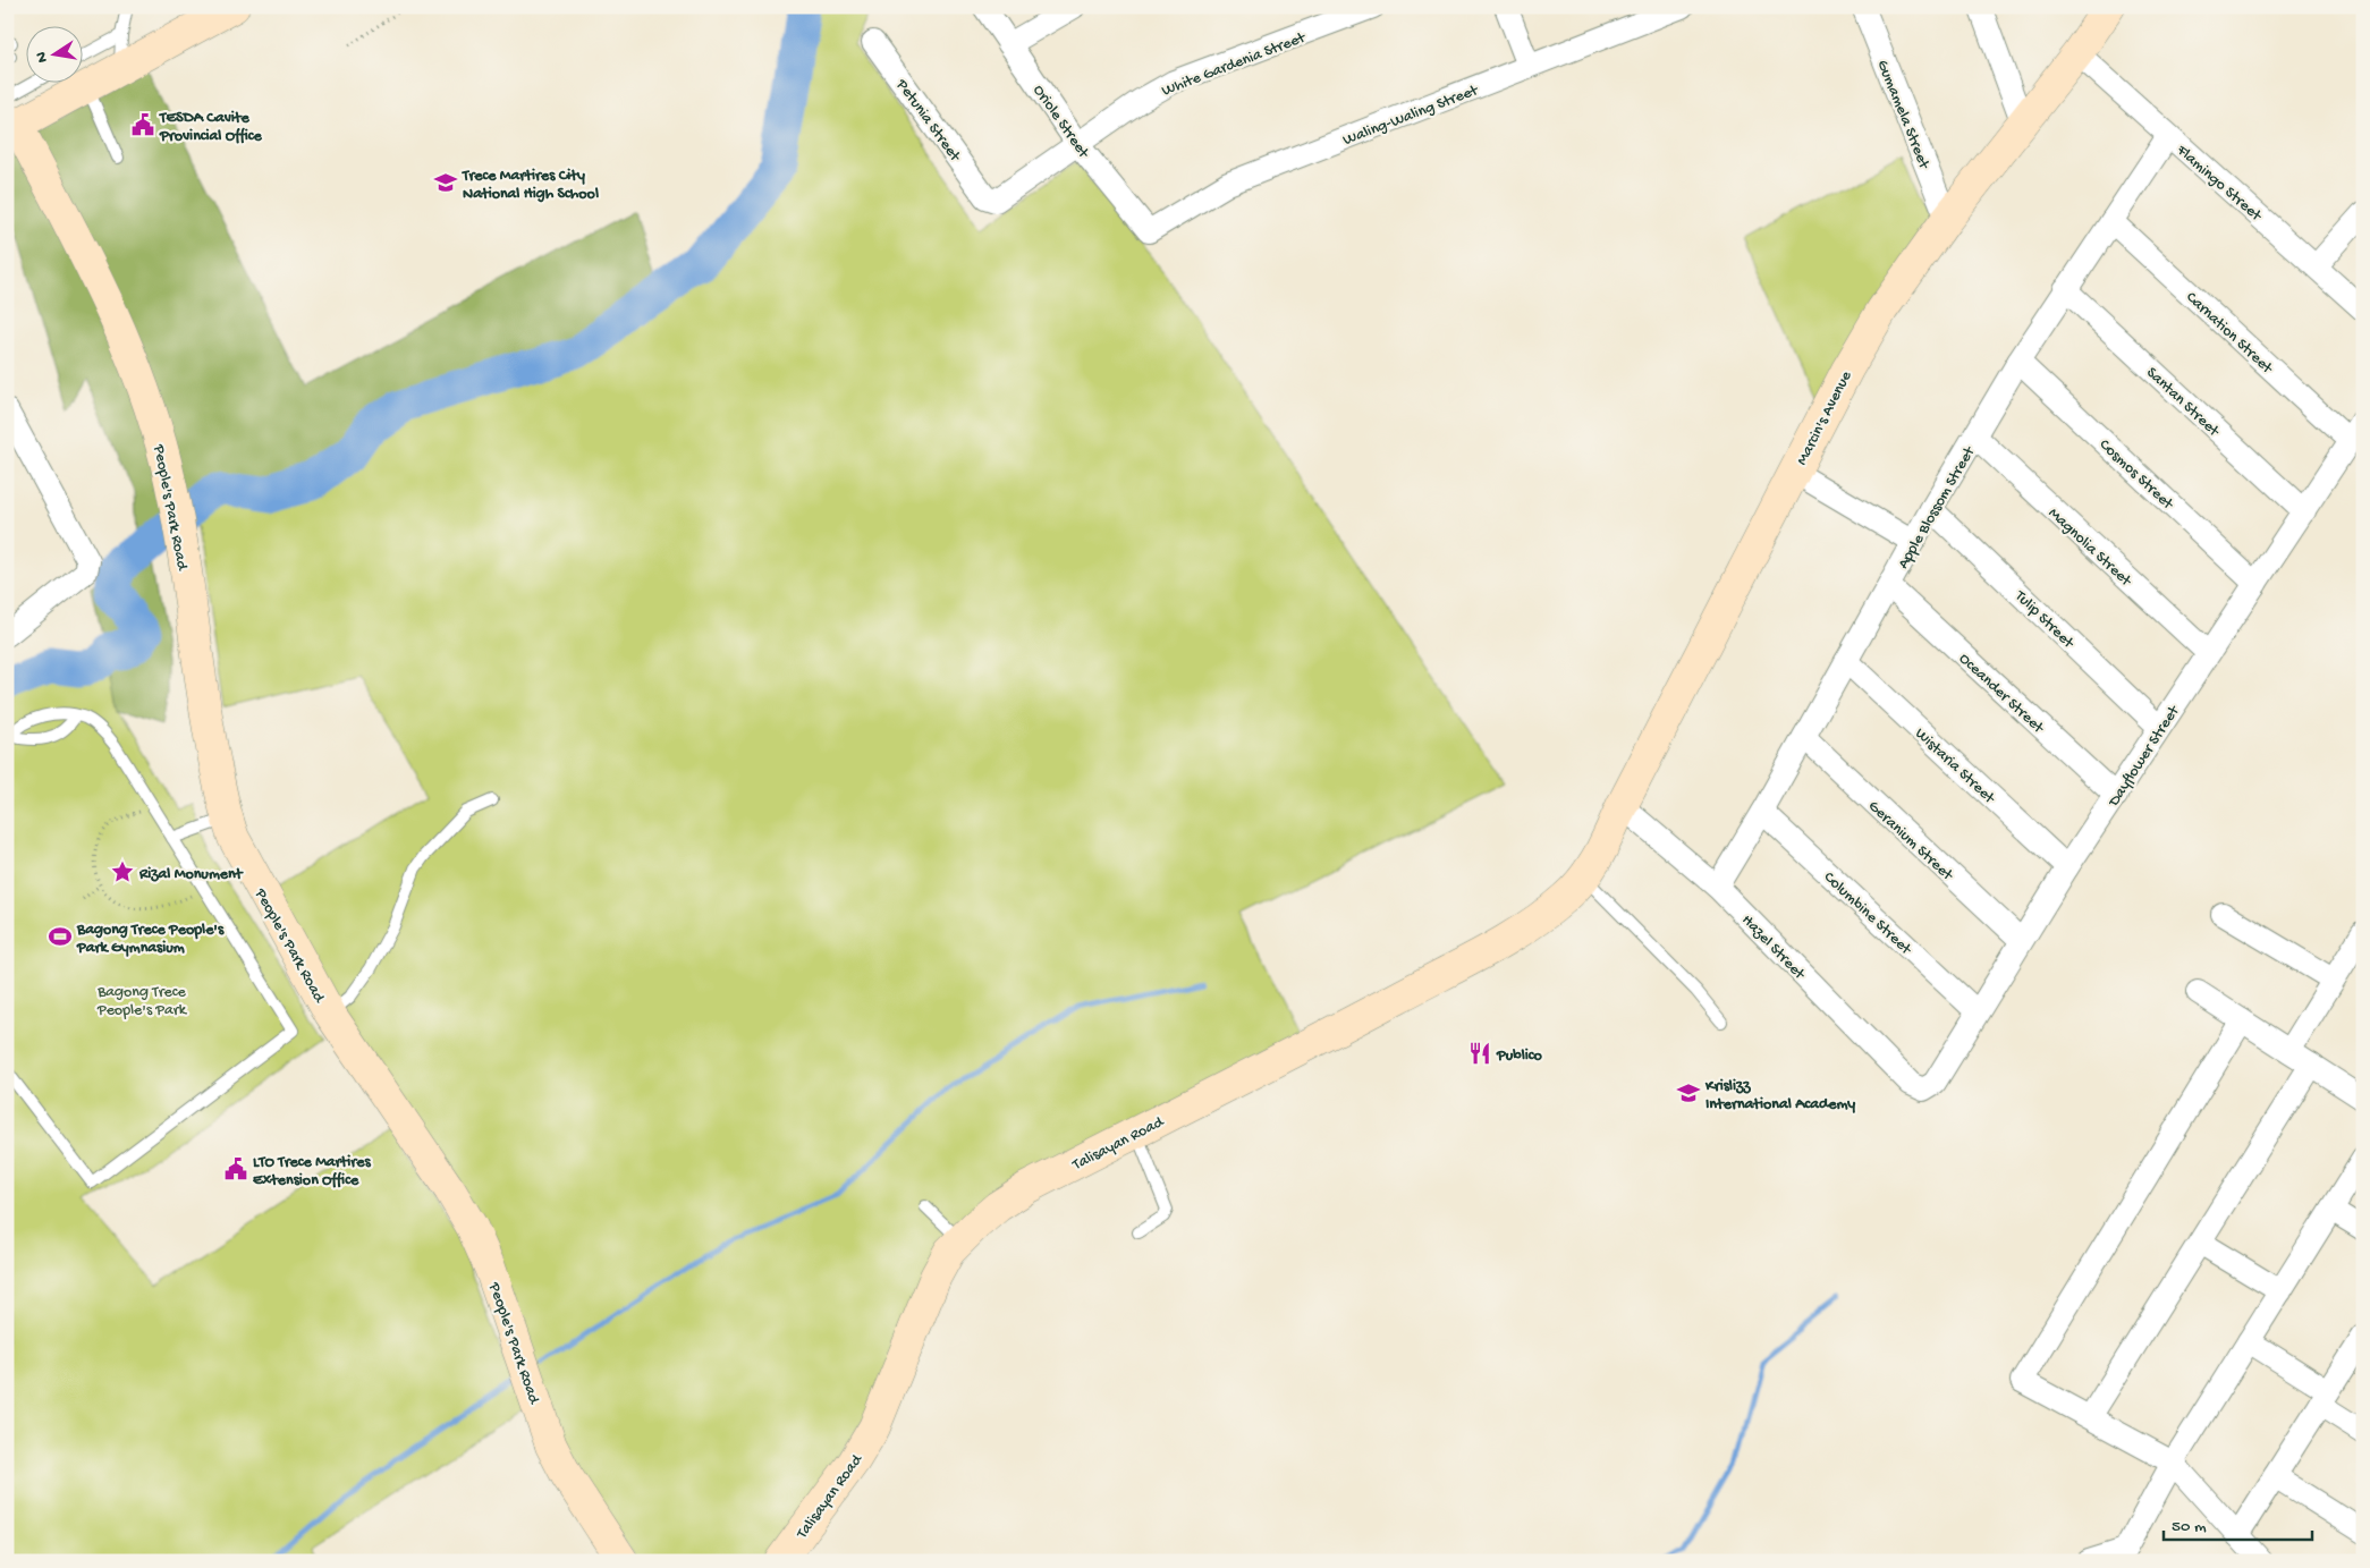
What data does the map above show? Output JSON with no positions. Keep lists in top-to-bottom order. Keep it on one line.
{"streets":{"main road":["Marcin's Avenue","People's Park Road","Talisayan Road"],"street":["White Gardenia Street","Waling-Waling Street","Gumamela Street","Petunia Street","Oriole Street","Flamingo Street","Carnation Street","Santan Street","Cosmos Street","Apple Blossom Street","Magnolia Street","Tulip Street","Oceander Street","Dayflower Street","Wistaria Street","Geranium Street","Columbine Street","Hazel Street"]},"crossings":[["White Gardenia Street","Petunia Street"],["White Gardenia Street","Oriole Street"],["Waling-Waling Street","Oriole Street"],["Gumamela Street","Marcin's Avenue"],["Flamingo Street","Marcin's Avenue"],["Flamingo Street","Apple Blossom Street"],["Carnation Street","Apple Blossom Street"],["Carnation Street","Dayflower Street"],["Santan Street","Apple Blossom Street"],["Santan Street","Dayflower Street"],["Marcin's Avenue","Hazel Street"],["Marcin's Avenue","Talisayan Road"],["Cosmos Street","Apple Blossom Street"],["Cosmos Street","Dayflower Street"],["Apple Blossom Street","Magnolia Street"],["Apple Blossom Street","Tulip Street"],["Apple Blossom Street","Oceander Street"],["Apple Blossom Street","Wistaria Street"],["Apple Blossom Street","Geranium Street"],["Apple Blossom Street","Columbine Street"],["Apple Blossom Street","Hazel Street"],["Magnolia Street","Dayflower Street"],["Tulip Street","Dayflower Street"],["Oceander Street","Dayflower Street"],["Dayflower Street","Wistaria Street"],["Dayflower Street","Geranium Street"],["Dayflower Street","Columbine Street"],["Dayflower Street","Hazel Street"]],"parks":["Bagong Trece People's Park"],"places":{"public building":["TESDA Cavite Provincial Office","LTO Trece Martires Extension Office"],"school or university":["Trece Martires City National High School","Krislizz International Academy"],"place":["Rizal Monument"],"sports":["Bagong Trece People's Park Gymnasium"],"restaurant":["Publico"]},"scale_bar":"50 m","north":"left"}
